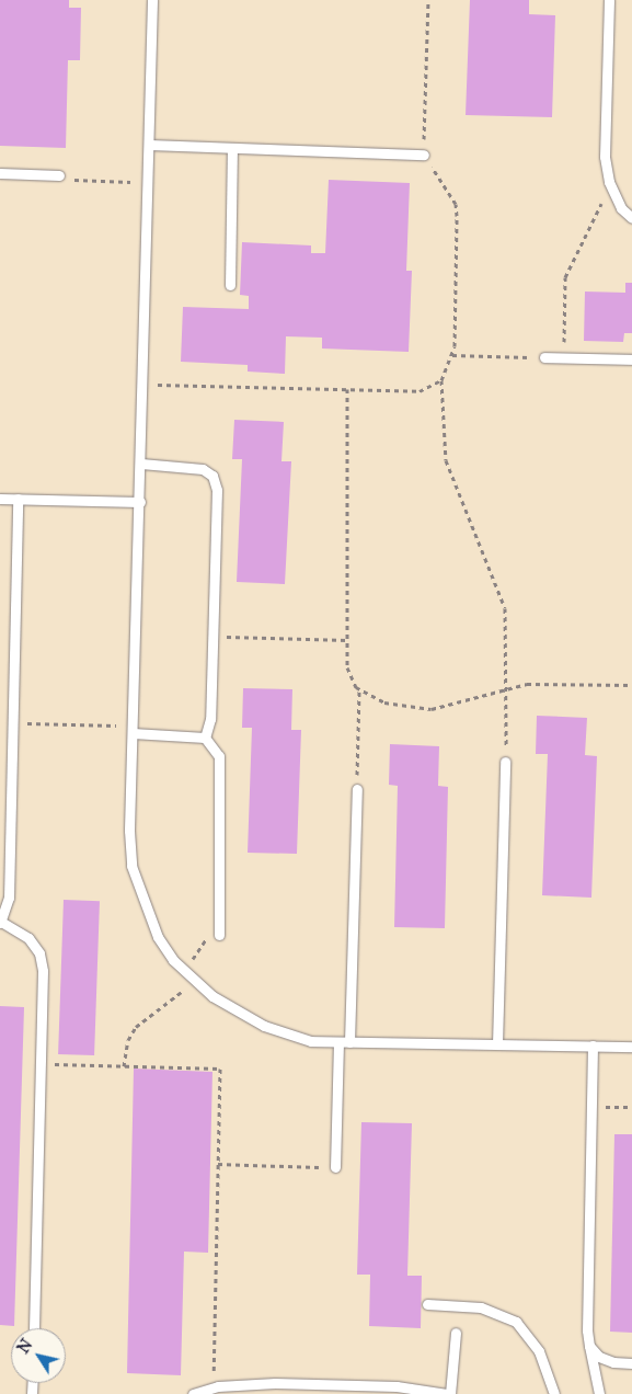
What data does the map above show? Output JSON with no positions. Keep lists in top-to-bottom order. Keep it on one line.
{"north":"top left"}
